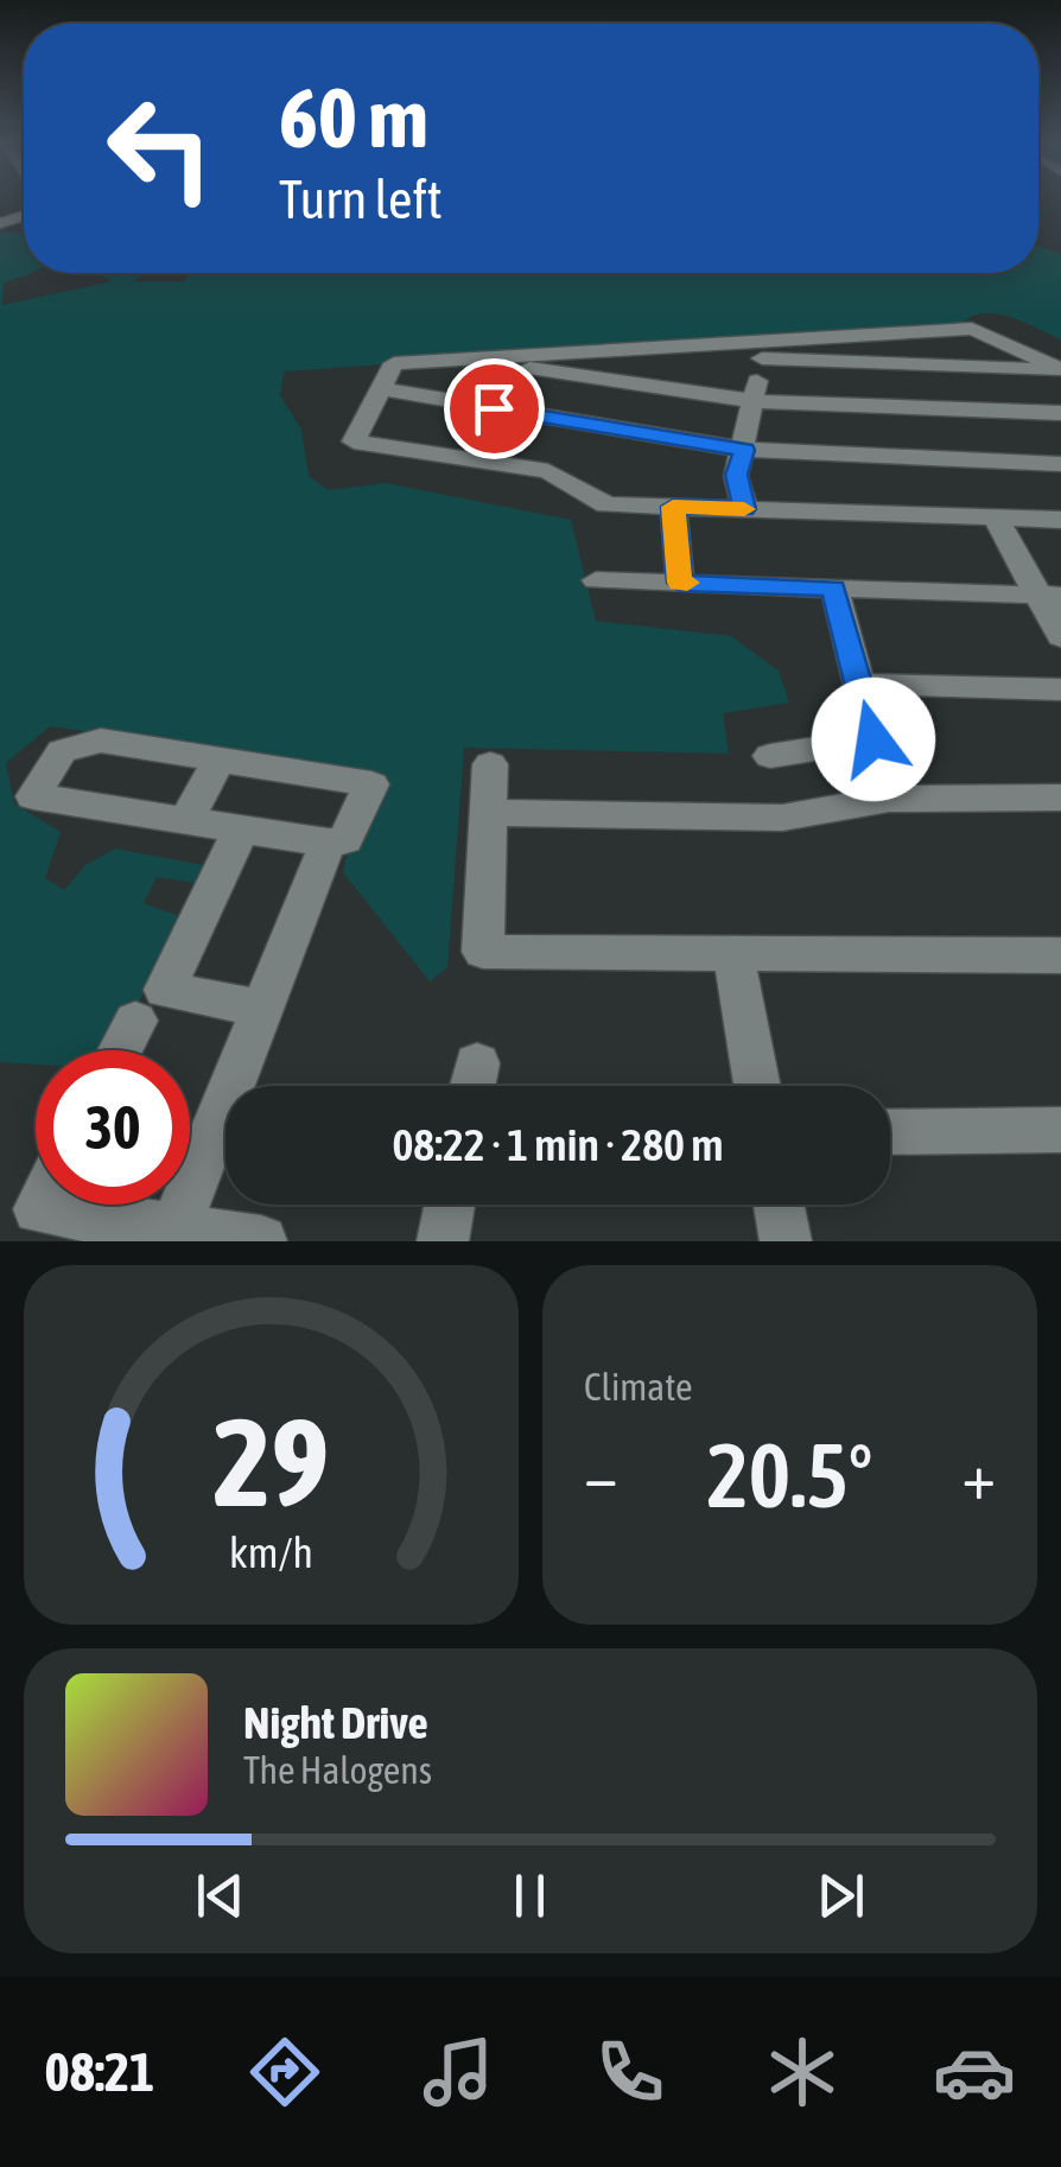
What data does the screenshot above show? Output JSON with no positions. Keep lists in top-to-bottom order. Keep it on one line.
{"page":{"turn":["60 m","Turn left"],"limit":"30","trip":"08:22 · 1 min · 280 m","tile":"Climate","heat":["−","20.5°","+"],"song":["Night Drive","The Halogens"],"tabs":"08:21","gauge":["29","km/h"]}}
